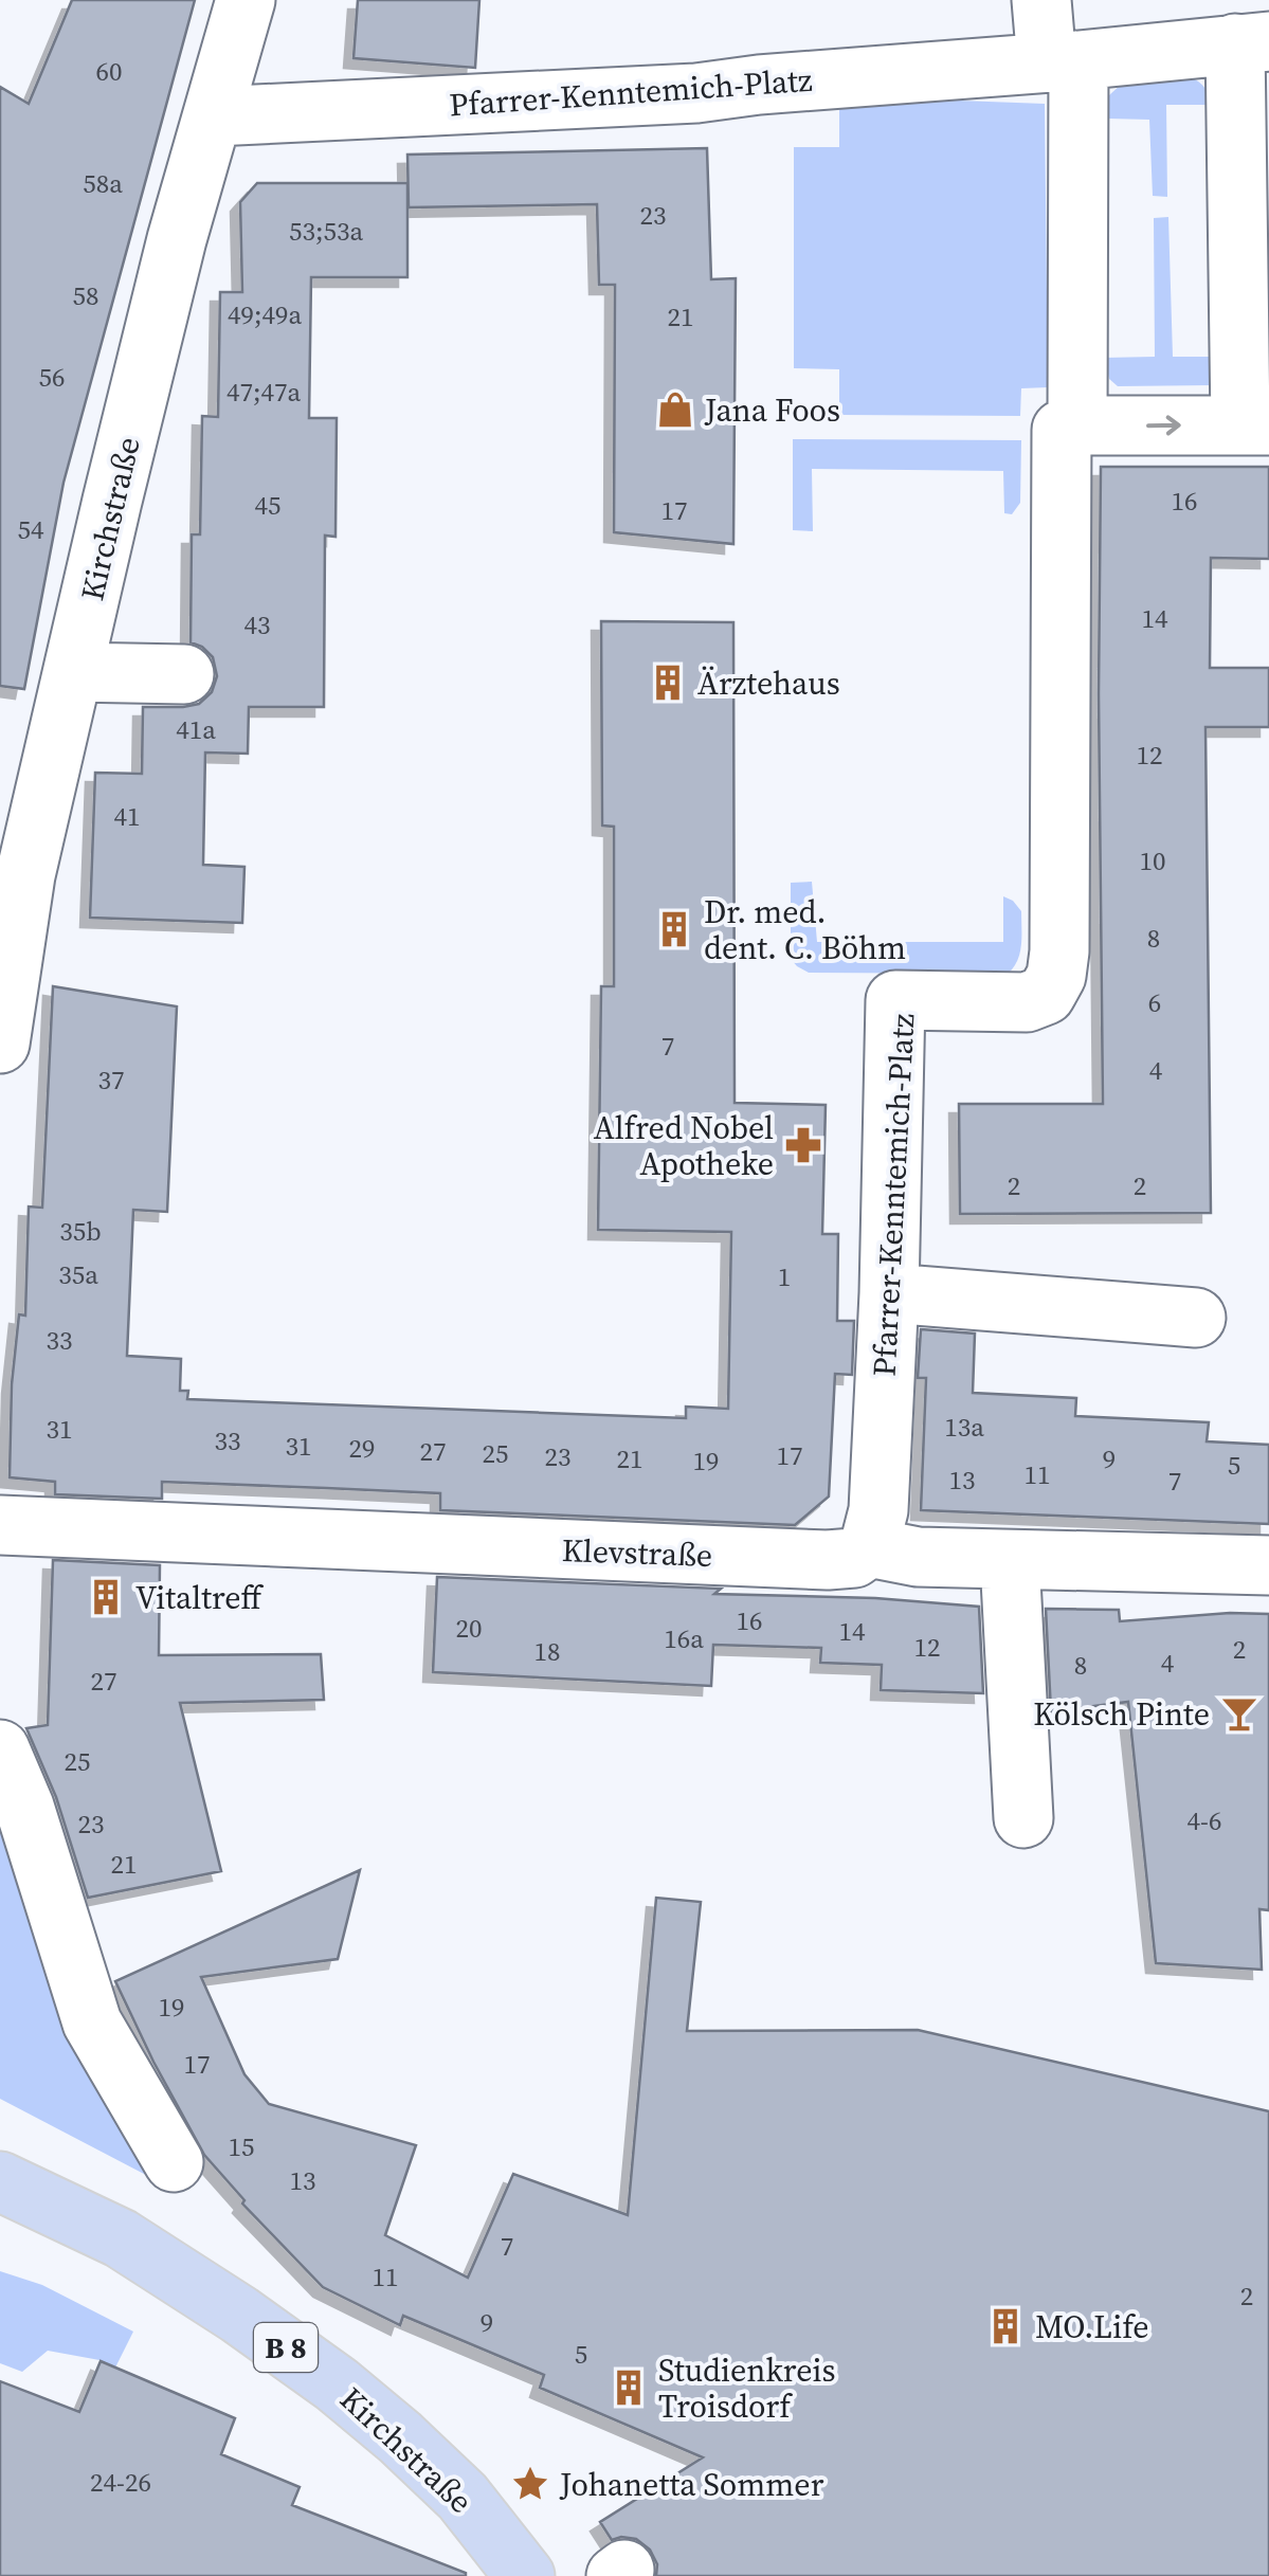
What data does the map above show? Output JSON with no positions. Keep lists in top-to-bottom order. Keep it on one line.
{"streets":{"main road":["Kirchstraße","B 8"],"street":["Pfarrer-Kenntemich-Platz","Klevstraße"]},"crossings":[["Pfarrer-Kenntemich-Platz","Kirchstraße"],["Pfarrer-Kenntemich-Platz","Klevstraße"]],"places":{"shop":["Jana Foos"],"building":["Ärztehaus","Dr. med. dent. C. Böhm","Vitaltreff","MO.Life","Studienkreis Troisdorf"],"pharmacy":["Alfred Nobel Apotheke"],"bar":["Kölsch Pinte"],"place":["Johanetta Sommer"]},"house_numbers":["60","58a","23","53;53a","58","49;49a","21","56","47;47a","16","45","17","54","14","43","41a","12","41","10","8","6","7","4","37","2","2","35b","35a","1","33","13a","31","33","31","29","27","25","17","23","21","9","19","5","11","13","7","16","20","14","16a","12","2","18","4","8","27","25","4-6","23","21","19","17","15","13","7","11","2","9","5","24-26"]}
